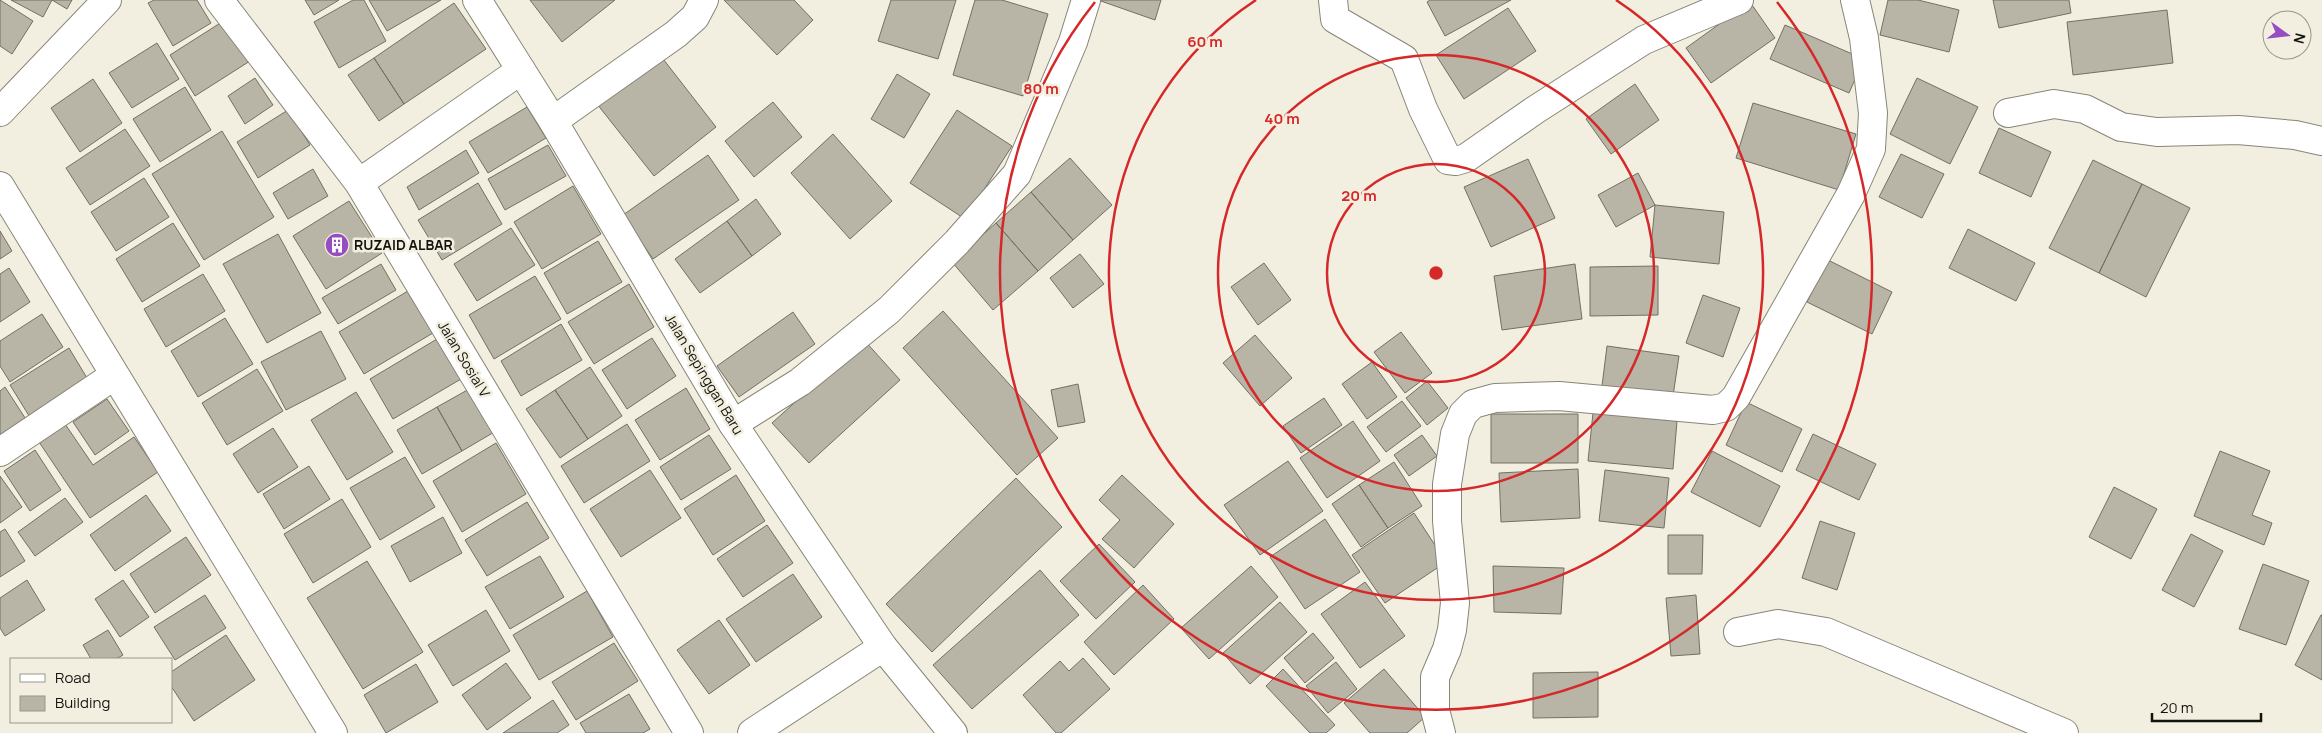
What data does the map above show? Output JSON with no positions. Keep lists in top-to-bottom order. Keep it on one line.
{"streets":{"street":["Jalan Sosial V","Jalan Sepinggan Baru"]},"places":{"building":["RUZAID ALBAR"]},"legend":["Road","Building"],"scale_bar":"20 m","north":"right","rings":["60 m","80 m","40 m","20 m"]}
